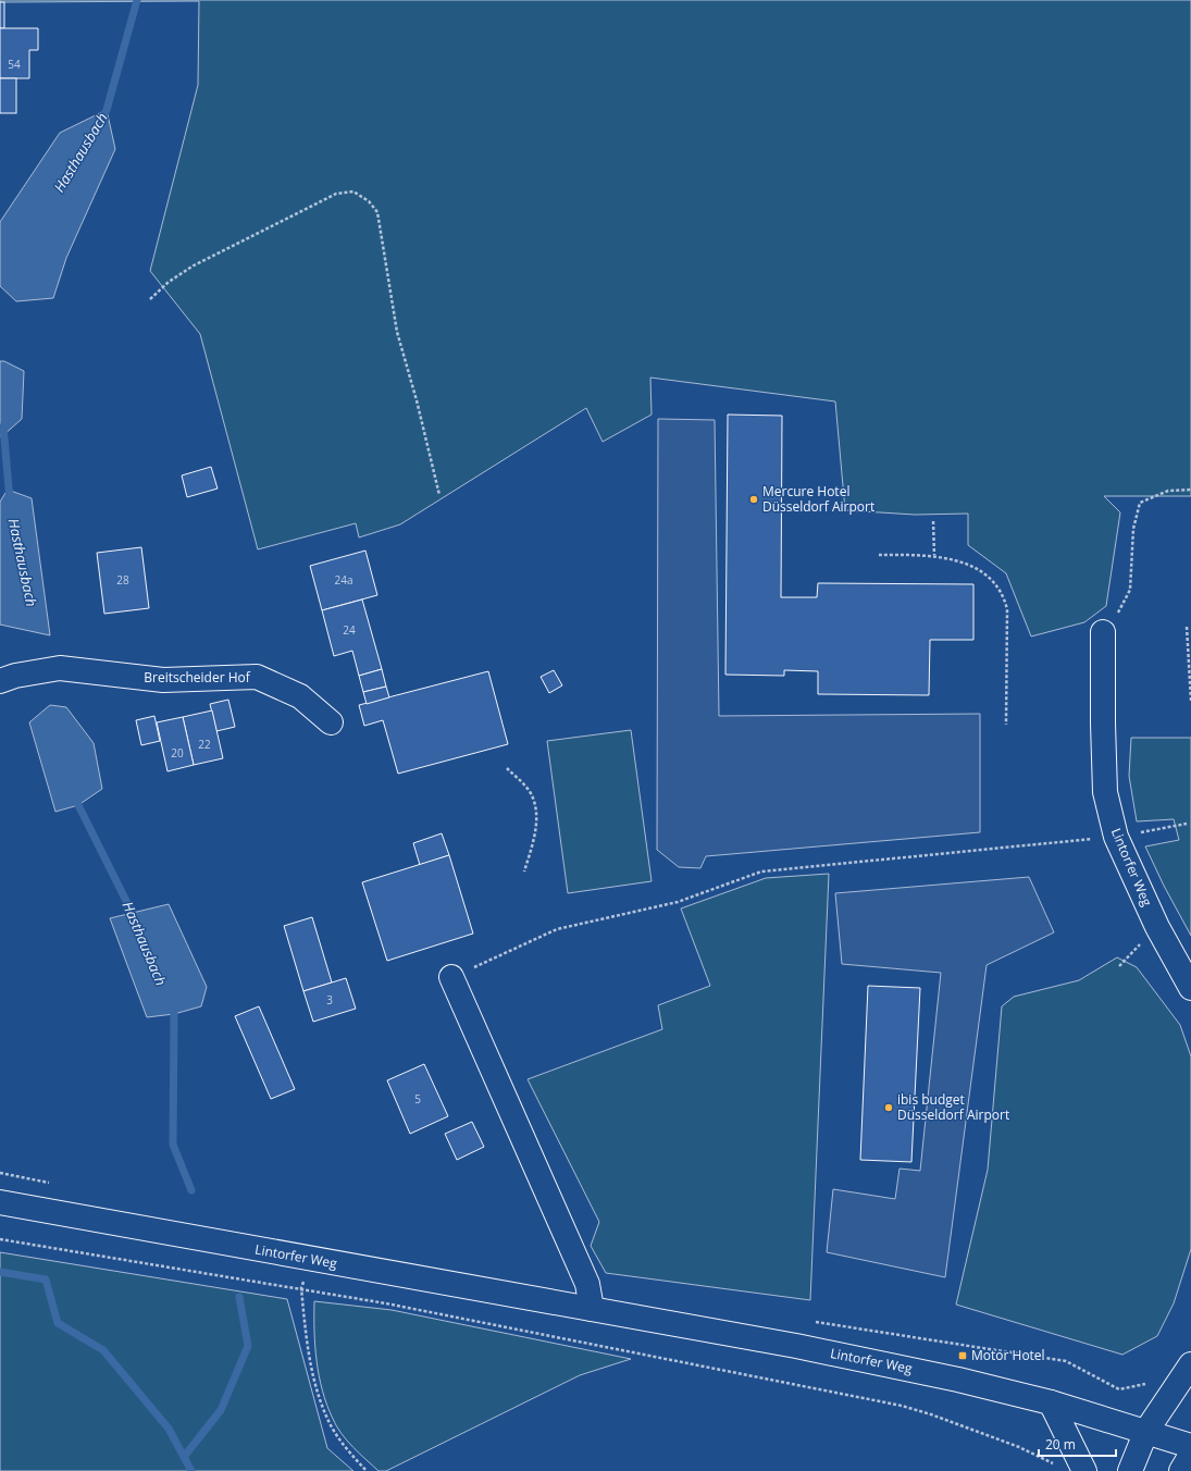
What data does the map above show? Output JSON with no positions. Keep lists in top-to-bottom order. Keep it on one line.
{"streets":{"main road":["Breitscheider Hof","Lintorfer Weg"]},"water":["Hasthausbach"],"places":{"other":["Mercure Hotel Düsseldorf Airport","ibis budget Düsseldorf Airport"],"transit":["Motor Hotel"]},"house_numbers":["54","28","24a","24","22","20","3","5"],"scale_bar":"20 m"}
